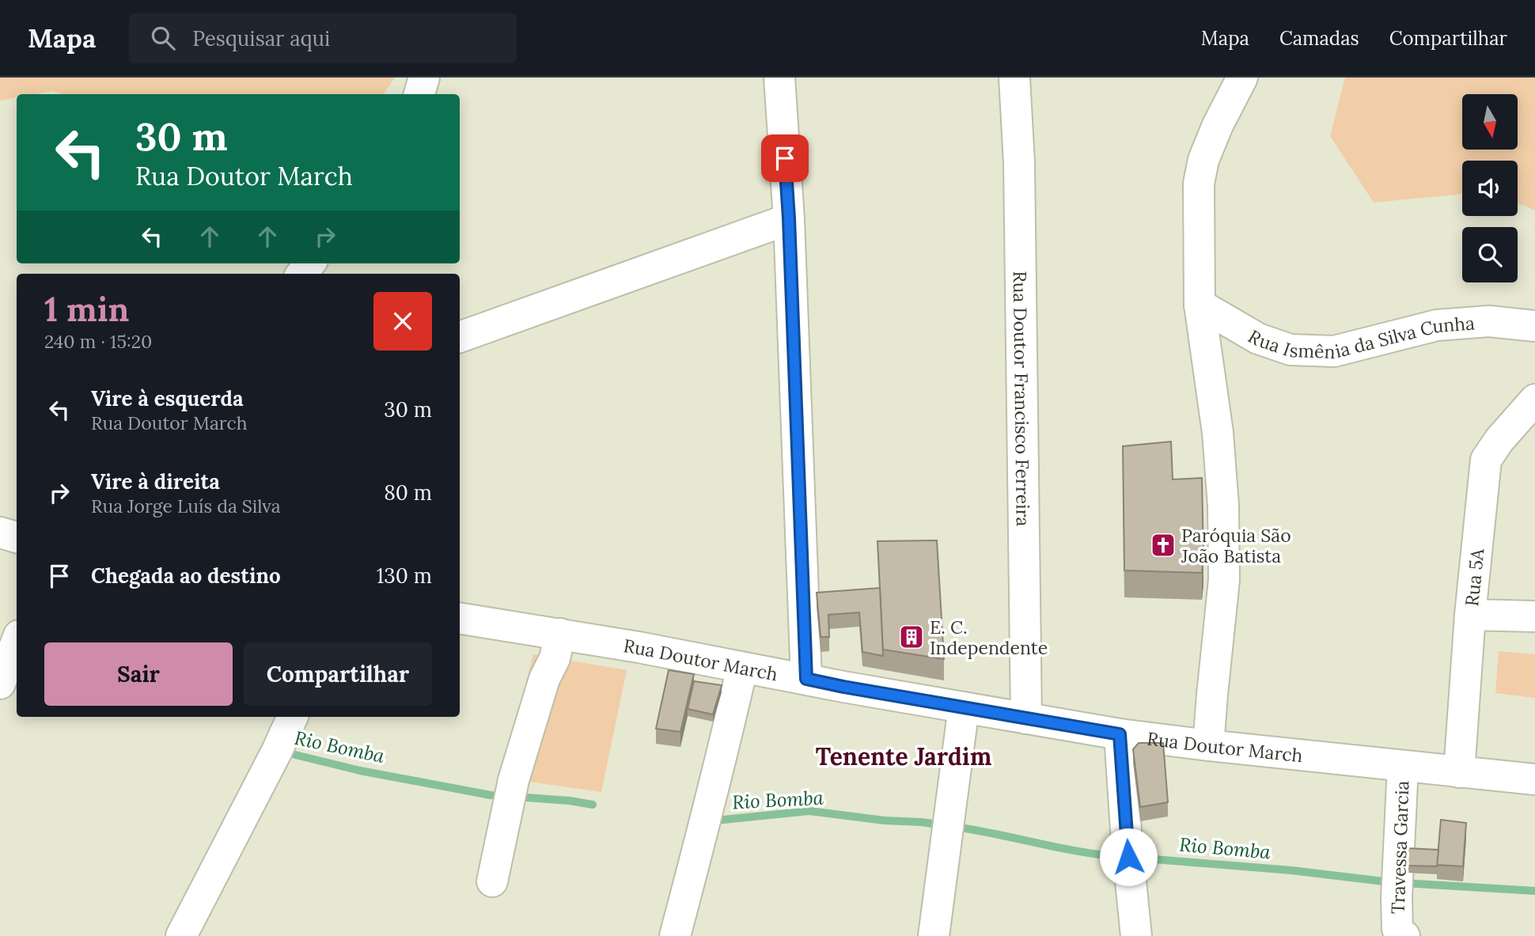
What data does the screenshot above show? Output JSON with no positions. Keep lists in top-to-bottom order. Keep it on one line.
{"streets":{"street":["Rua Ismênia da Silva Cunha","Rua Doutor Francisco Ferreira","Rua 5A","Rua Doutor March","Travessa Garcia"]},"crossings":[["Rua Doutor Francisco Ferreira","Rua Doutor March"],["Rua 5A","Rua Doutor March"],["Rua Doutor March","Travessa Garcia"]],"districts":["Tenente Jardim"],"water":["Rio Bomba"],"places":{"church":["Paróquia São João Batista"],"building":["E. C. Independente"]},"north":"bottom","page":{"header":"Mapa","search":"Pesquisar aqui","nav":["Mapa","Camadas","Compartilhar"],"turn":["30 m","Rua Doutor March"],"heading":["1 min","240 m · 15:20"],"list":[{"name":"Vire à esquerda","note":"Rua Doutor March","value":"30 m"},{"name":"Vire à direita","note":"Rua Jorge Luís da Silva","value":"80 m"},{"name":"Chegada ao destino","value":"130 m"}],"buttons":["Sair","Compartilhar"]}}
